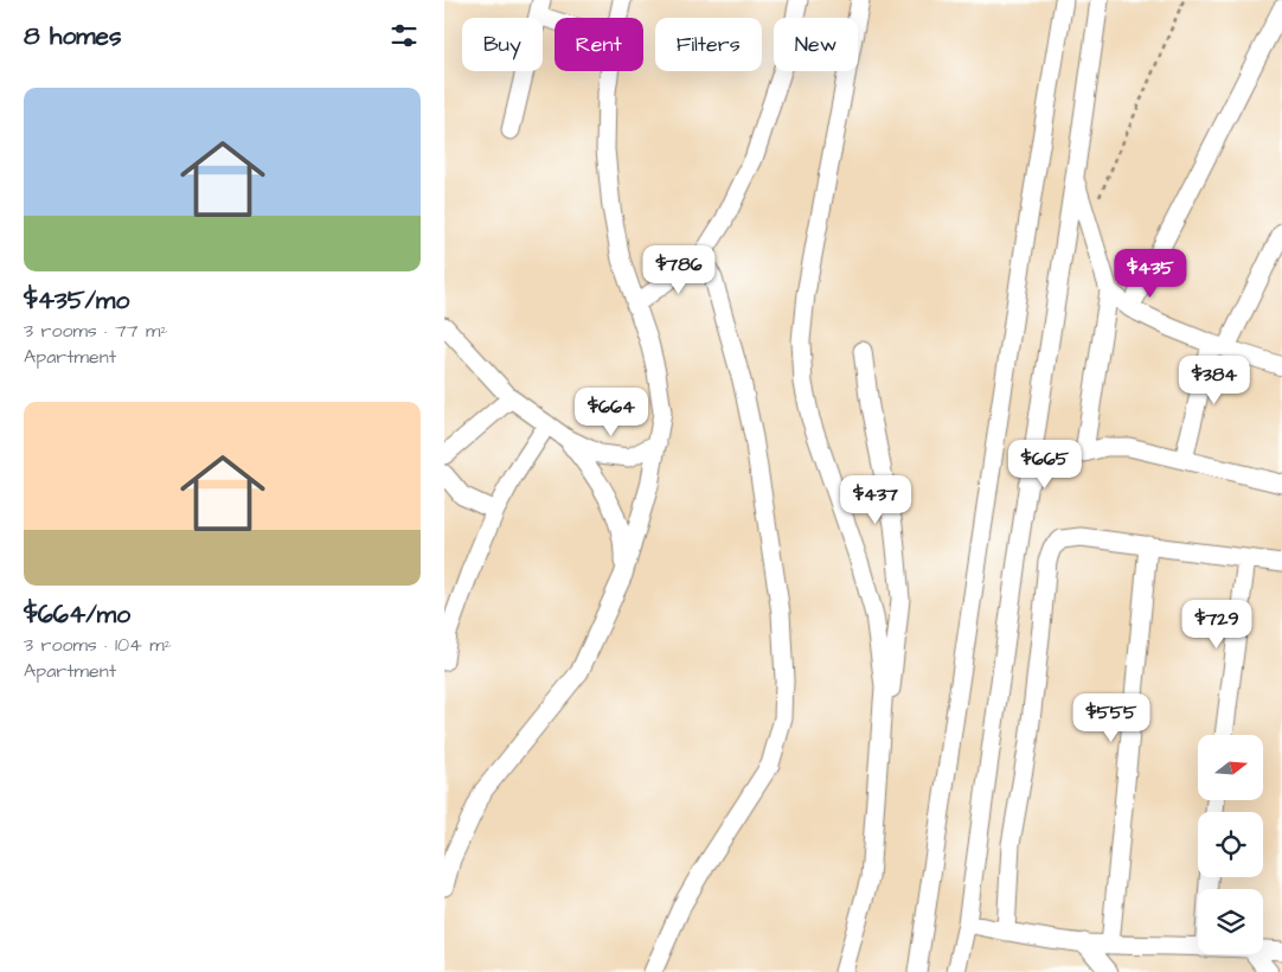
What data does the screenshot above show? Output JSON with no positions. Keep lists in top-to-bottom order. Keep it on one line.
{"north":"right","page":{"heading":"8 homes","chip":["Buy","Rent","Filters","New"],"list":[{"name":"$435/mo","note":"3 rooms · 77 m² · Apartment"},{"name":"$664/mo","note":"3 rooms · 104 m² · Apartment"}],"price":["$786","$435","$384","$664","$665","$437","$729","$555"]}}
